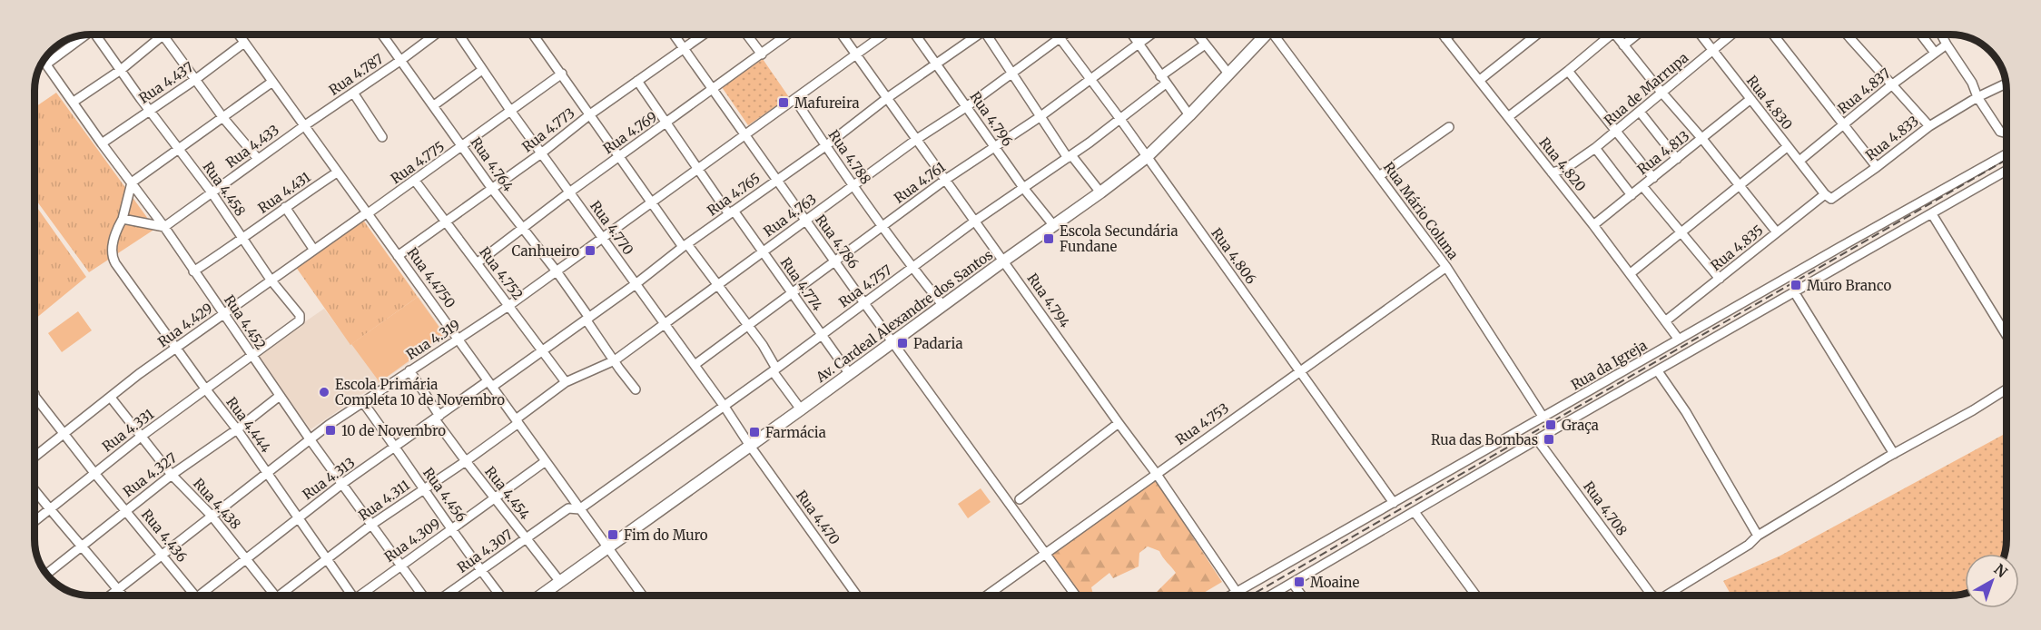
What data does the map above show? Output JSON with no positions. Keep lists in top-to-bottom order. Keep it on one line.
{"streets":{"main road":["Av. Cardeal Alexandre dos Santos"],"street":["Rua 4.787","Rua 4.437","Rua de Marrupa","Rua 4.837","Rua 4.830","Rua 4.796","Rua 4.773","Rua 4.769","Rua 4.833","Rua 4.433","Rua 4.813","Rua 4.788","Rua 4.775","Rua 4.764","Rua 4.820","Rua 4.761","Rua 4.458","Rua 4.431","Rua 4.765","Rua Mário Coluna","Rua 4.763","Rua 4.770","Rua 4.786","Rua 4.835","Rua 4.806","Rua 4.752","Rua 4.4750","Rua 4.774","Rua 4.757","Rua 4.794","Rua 4.452","Rua 4.429","Rua 4.319","Rua da Igreja","Rua 4.753","Rua 4.444","Rua 4.331","Rua 4.327","Rua 4.313","Rua 4.454","Rua 4.456","Rua 4.311","Rua 4.438","Rua 4.708","Rua 4.470","Rua 4.436","Rua 4.309","Rua 4.307"]},"crossings":[["Rua 4.787","Rua 4.433"],["Rua 4.787","Rua 4.764"],["Rua 4.787","Rua 4.4750"],["Rua 4.437","Rua 4.458"],["Rua 4.437","Rua 4.4750"],["Rua 4.437","Rua 4.452"],["Rua de Marrupa","Rua 4.830"],["Rua 4.837","Rua 4.830"],["Rua 4.830","Rua 4.833"],["Rua 4.830","Rua 4.813"],["Rua 4.830","Rua 4.835"],["Rua 4.796","Rua 4.761"],["Rua 4.796","Rua 4.765"],["Rua 4.796","Rua 4.763"],["Rua 4.796","Rua 4.757"],["Rua 4.796","Av. Cardeal Alexandre dos Santos"],["Rua 4.773","Rua 4.764"],["Rua 4.773","Rua 4.770"],["Rua 4.773","Rua 4.786"],["Rua 4.773","Rua 4.752"],["Rua 4.773","Rua 4.4750"],["Rua 4.773","Rua 4.774"],["Rua 4.769","Rua 4.764"],["Rua 4.769","Rua 4.770"],["Rua 4.769","Rua 4.786"],["Rua 4.769","Rua 4.752"],["Rua 4.769","Rua 4.774"],["Rua 4.833","Rua 4.835"],["Rua 4.433","Rua 4.458"],["Rua 4.433","Rua 4.4750"],["Rua 4.433","Rua 4.452"],["Rua 4.813","Rua 4.820"],["Rua 4.788","Rua 4.761"],["Rua 4.788","Rua 4.765"],["Rua 4.788","Rua 4.763"],["Rua 4.788","Rua 4.757"],["Rua 4.788","Av. Cardeal Alexandre dos Santos"],["Rua 4.788","Rua 4.319"],["Rua 4.775","Rua 4.764"],["Rua 4.775","Rua 4.770"],["Rua 4.775","Rua 4.752"],["Rua 4.775","Rua 4.4750"],["Rua 4.775","Rua 4.429"],["Rua 4.764","Rua 4.765"],["Rua 4.764","Rua 4.763"],["Rua 4.764","Rua 4.319"],["Rua 4.820","Rua 4.835"],["Rua 4.820","Rua da Igreja"],["Rua 4.761","Rua 4.770"],["Rua 4.761","Rua 4.786"],["Rua 4.761","Rua 4.806"],["Rua 4.761","Rua 4.774"],["Rua 4.761","Rua 4.794"],["Rua 4.458","Rua 4.431"],["Rua 4.458","Rua 4.452"],["Rua 4.458","Rua 4.429"],["Rua 4.458","Rua 4.331"],["Rua 4.431","Rua 4.4750"],["Rua 4.431","Rua 4.452"],["Rua 4.765","Rua 4.770"],["Rua 4.765","Rua 4.786"],["Rua 4.765","Rua 4.752"],["Rua 4.765","Rua 4.4750"],["Rua 4.765","Rua 4.774"],["Rua 4.765","Rua 4.794"],["Rua 4.765","Rua 4.313"],["Rua Mário Coluna","Rua da Igreja"],["Rua Mário Coluna","Rua 4.753"],["Rua 4.763","Rua 4.770"],["Rua 4.763","Rua 4.786"],["Rua 4.763","Rua 4.806"],["Rua 4.763","Rua 4.752"],["Rua 4.763","Rua 4.4750"],["Rua 4.763","Rua 4.774"],["Rua 4.763","Rua 4.794"],["Rua 4.763","Rua 4.311"],["Rua 4.770","Rua 4.757"],["Rua 4.770","Av. Cardeal Alexandre dos Santos"],["Rua 4.770","Rua 4.319"],["Rua 4.770","Rua 4.470"],["Rua 4.786","Rua 4.757"],["Rua 4.786","Av. Cardeal Alexandre dos Santos"],["Rua 4.786","Rua 4.319"],["Rua 4.786","Rua 4.753"],["Rua 4.806","Rua 4.757"],["Rua 4.806","Av. Cardeal Alexandre dos Santos"],["Rua 4.806","Rua da Igreja"],["Rua 4.806","Rua 4.753"],["Rua 4.752","Rua 4.319"],["Rua 4.4750","Rua 4.757"],["Rua 4.4750","Av. Cardeal Alexandre dos Santos"],["Rua 4.4750","Rua 4.429"],["Rua 4.4750","Rua 4.319"],["Rua 4.4750","Rua 4.313"],["Rua 4.4750","Rua 4.311"],["Rua 4.4750","Rua 4.309"],["Rua 4.4750","Rua 4.307"],["Rua 4.774","Rua 4.757"],["Rua 4.774","Av. Cardeal Alexandre dos Santos"],["Rua 4.774","Rua 4.319"],["Rua 4.757","Rua 4.794"],["Rua 4.757","Rua 4.307"],["Rua 4.794","Av. Cardeal Alexandre dos Santos"],["Rua 4.794","Rua 4.319"],["Rua 4.794","Rua da Igreja"],["Rua 4.794","Rua 4.753"],["Av. Cardeal Alexandre dos Santos","Rua 4.454"],["Av. Cardeal Alexandre dos Santos","Rua 4.470"],["Rua 4.452","Rua 4.429"],["Rua 4.452","Rua 4.319"],["Rua 4.452","Rua 4.331"],["Rua 4.452","Rua 4.327"],["Rua 4.452","Rua 4.313"],["Rua 4.452","Rua 4.311"],["Rua 4.452","Rua 4.309"],["Rua 4.429","Rua 4.444"],["Rua 4.429","Rua 4.438"],["Rua 4.429","Rua 4.436"],["Rua 4.319","Rua 4.444"],["Rua 4.319","Rua 4.454"],["Rua 4.319","Rua 4.456"],["Rua 4.319","Rua 4.438"],["Rua 4.319","Rua 4.436"],["Rua 4.444","Rua 4.331"],["Rua 4.444","Rua 4.327"],["Rua 4.444","Rua 4.313"],["Rua 4.444","Rua 4.311"],["Rua 4.331","Rua 4.438"],["Rua 4.331","Rua 4.436"],["Rua 4.327","Rua 4.438"],["Rua 4.327","Rua 4.436"],["Rua 4.313","Rua 4.454"],["Rua 4.313","Rua 4.456"],["Rua 4.313","Rua 4.438"],["Rua 4.454","Rua 4.311"],["Rua 4.454","Rua 4.309"],["Rua 4.454","Rua 4.307"],["Rua 4.456","Rua 4.311"],["Rua 4.456","Rua 4.309"],["Rua 4.456","Rua 4.307"]],"places":{"transit":["Mafureira","Escola Secundária Fundane","Canhueiro","Muro Branco","Padaria","Graça","10 de Novembro","Farmácia","Rua das Bombas","Fim do Muro","Moaine"],"other":["Escola Primária Completa 10 de Novembro"]},"north":"top right"}
